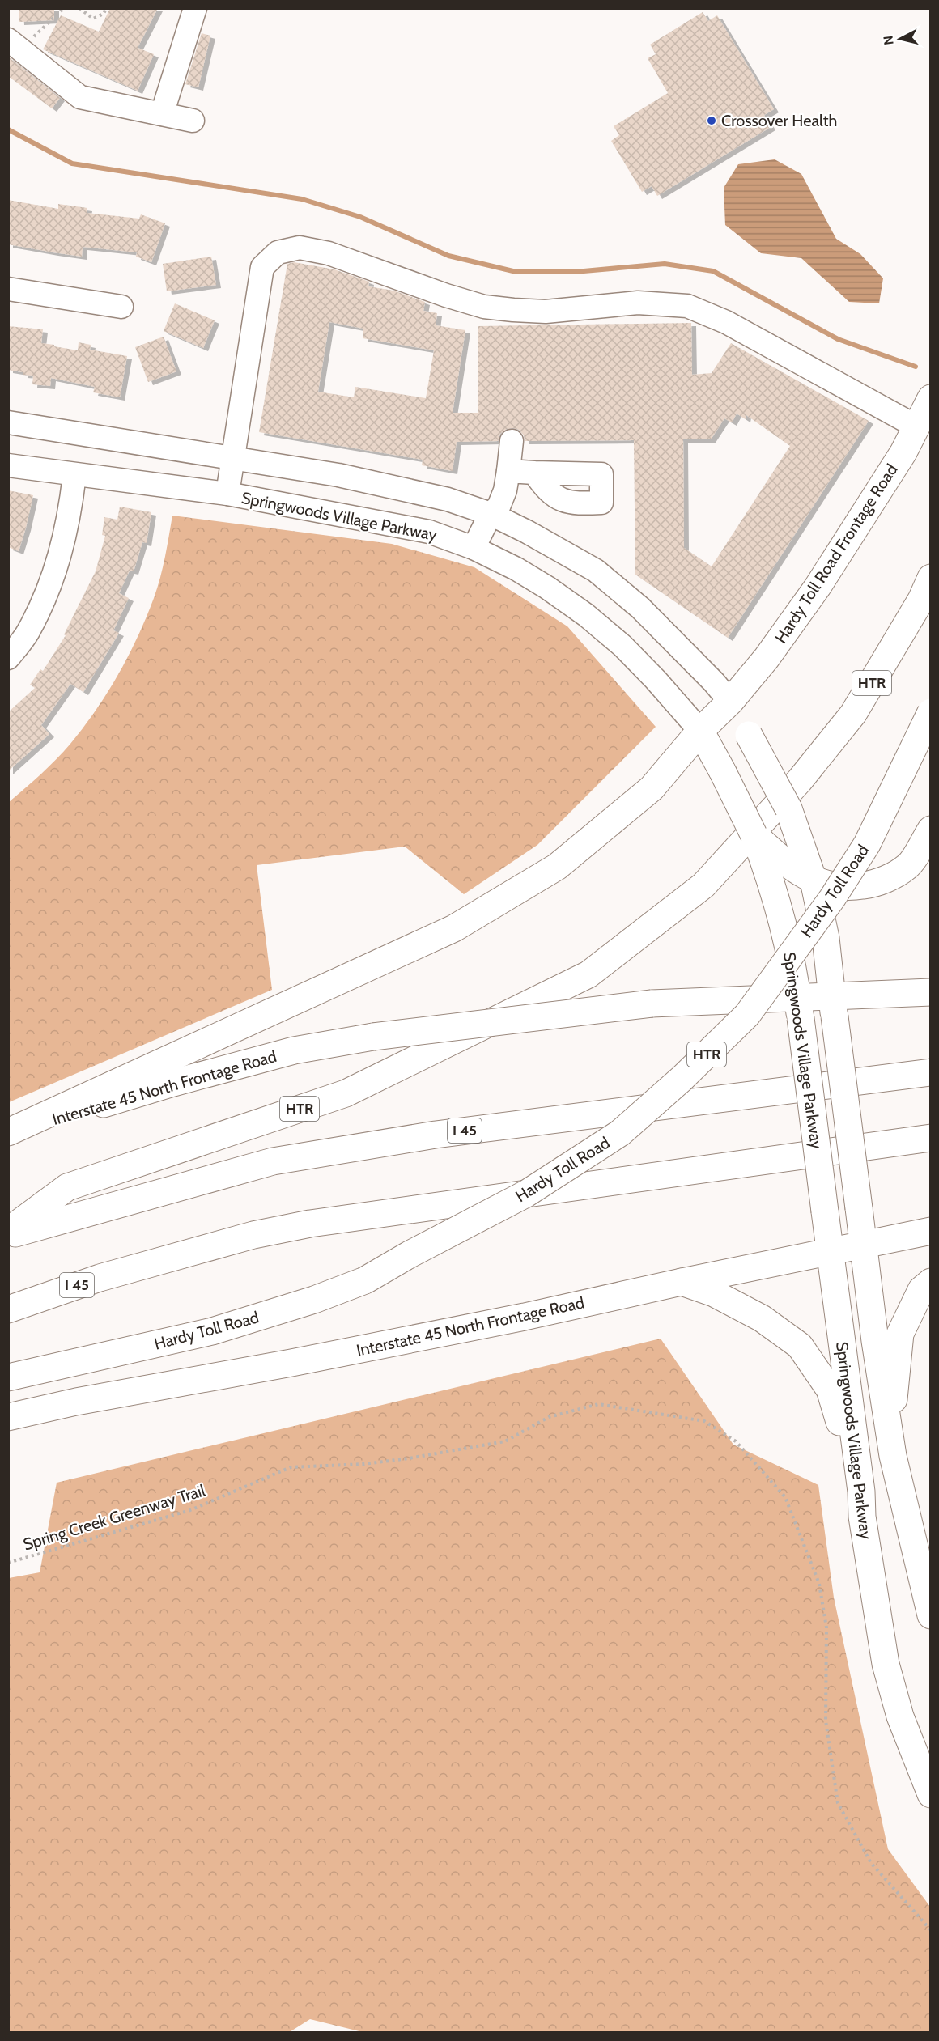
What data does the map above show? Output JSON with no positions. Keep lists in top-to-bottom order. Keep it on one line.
{"streets":{"main road":["Springwoods Village Parkway","Hardy Toll Road Frontage Road","HTR","Hardy Toll Road","Interstate 45 North Frontage Road","I 45"],"path":["Spring Creek Greenway Trail"]},"crossings":[["Springwoods Village Parkway","Hardy Toll Road Frontage Road"],["Springwoods Village Parkway","Interstate 45 North Frontage Road"],["Hardy Toll Road Frontage Road","Interstate 45 North Frontage Road"]],"places":["Crossover Health"],"north":"left"}
